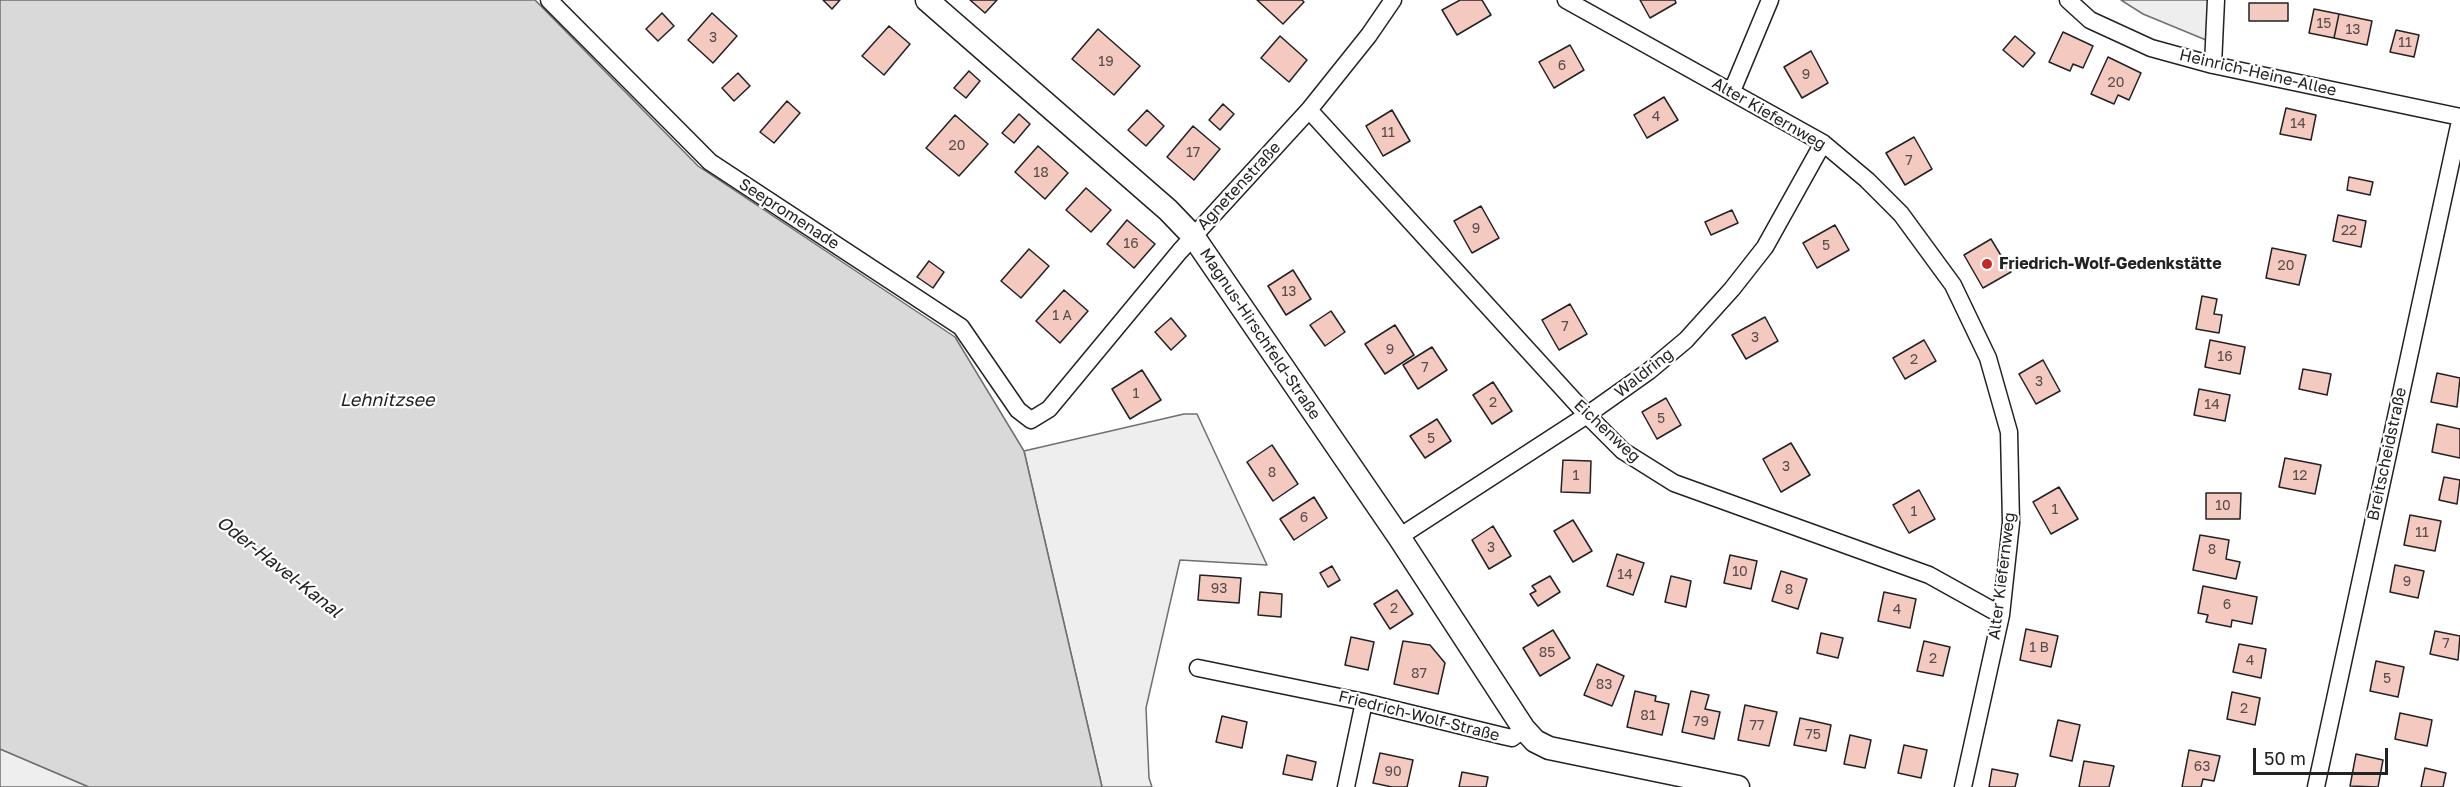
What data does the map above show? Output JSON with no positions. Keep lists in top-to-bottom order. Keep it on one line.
{"streets":{"street":["Heinrich-Heine-Allee","Alter Kiefernweg","Agnetenstraße","Seepromenade","Magnus-Hirschfeld-Straße","Waldring","Eichenweg","Breitscheidstraße","Friedrich-Wolf-Straße"]},"crossings":[["Heinrich-Heine-Allee","Breitscheidstraße"],["Alter Kiefernweg","Waldring"],["Alter Kiefernweg","Eichenweg"],["Agnetenstraße","Seepromenade"],["Agnetenstraße","Magnus-Hirschfeld-Straße"],["Agnetenstraße","Eichenweg"],["Magnus-Hirschfeld-Straße","Waldring"],["Magnus-Hirschfeld-Straße","Friedrich-Wolf-Straße"],["Waldring","Eichenweg"]],"water":["Lehnitzsee","Oder-Havel-Kanal"],"places":["Friedrich-Wolf-Gedenkstätte"],"house_numbers":["15","13","3","11","19","6","9","20","4","14","11","20","17","7","18","9","22","16","5","20","13","1 A","7","3","9","16","2","7","3","1","2","14","5","5","3","8","1","12","10","1","1","6","11","3","8","10","14","9","93","8","6","2","4","7","1 B","85","2","4","87","5","83","2","81","79","77","75","63","90"],"scale_bar":"50 m"}
